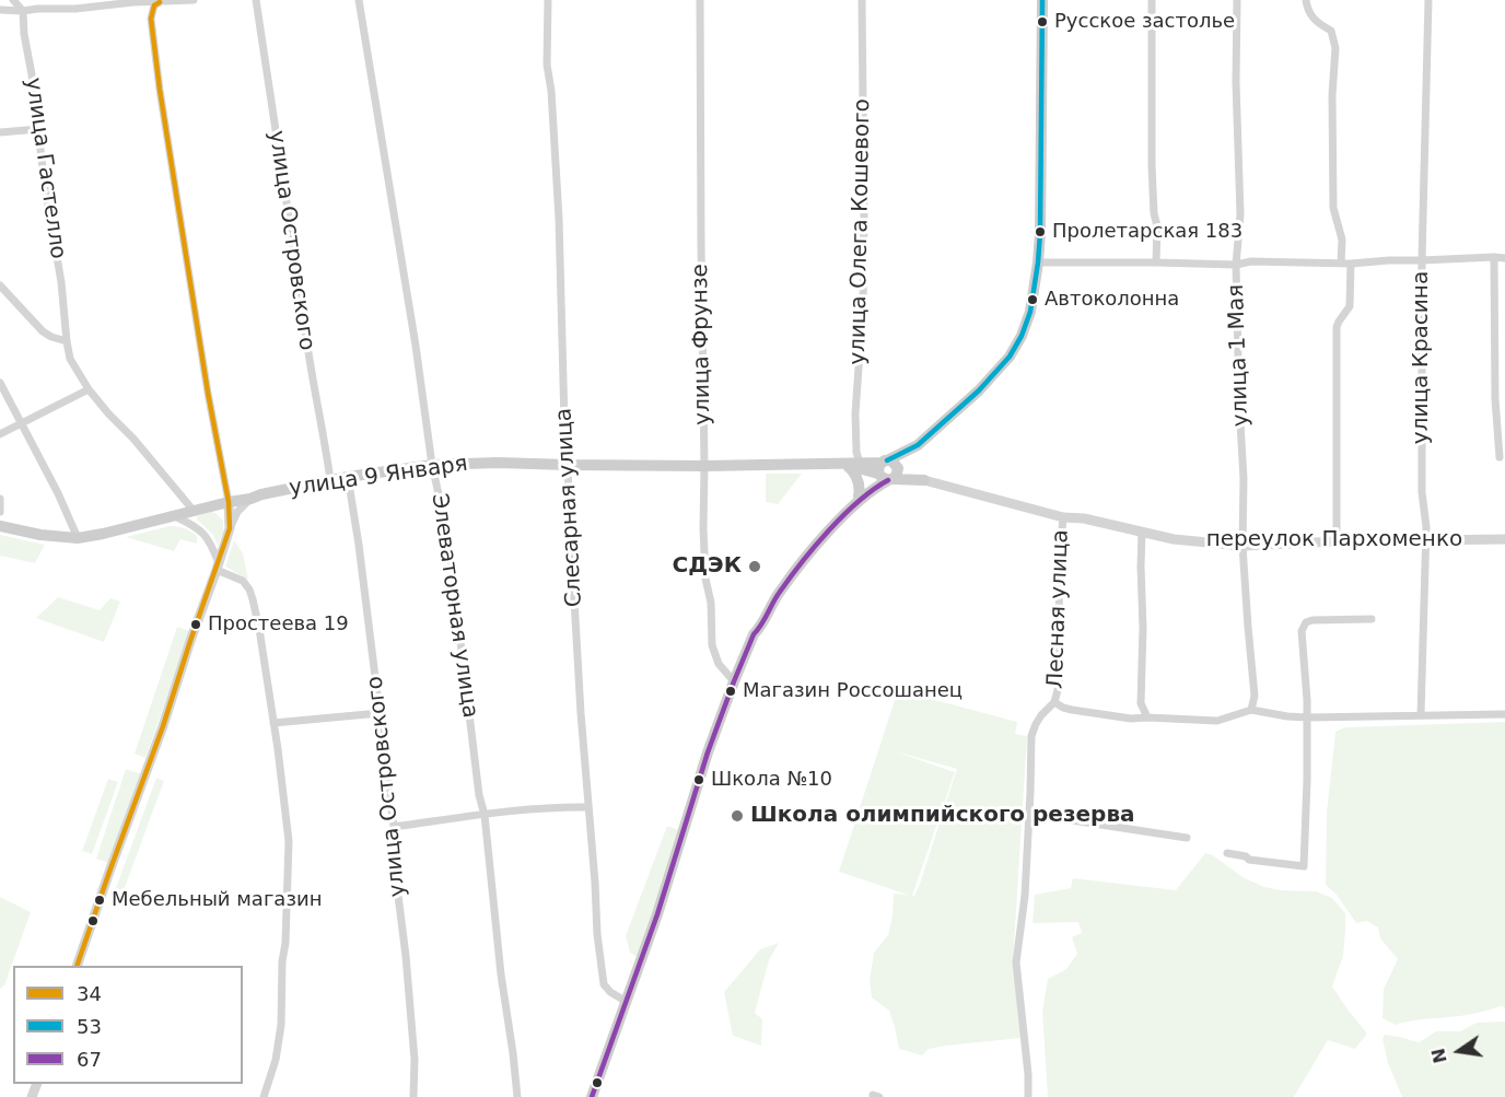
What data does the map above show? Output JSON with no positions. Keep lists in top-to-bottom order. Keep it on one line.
{"streets":{"main road":["улица 9 Января"],"street":["улица Гастелло","улица Олега Кошевого","улица Островского","улица Фрунзе","улица 1 Мая","улица Красина","Слесарная улица","переулок Пархоменко","Элеваторная улица","Лесная улица"]},"crossings":[["улица Гастелло","улица 9 Января"],["улица Олега Кошевого","улица 9 Января"],["улица Островского","улица 9 Января"],["улица Фрунзе","улица 9 Января"],["улица 1 Мая","переулок Пархоменко"],["улица Красина","переулок Пархоменко"],["улица 9 Января","Слесарная улица"],["улица 9 Января","переулок Пархоменко"],["улица 9 Января","Элеваторная улица"],["переулок Пархоменко","Лесная улица"]],"places":["Русское застолье","Пролетарская 183","Автоколонна","СДЭК","Простеева 19","Магазин Россошанец","Школа №10","Школа олимпийского резерва","Мебельный магазин"],"lines":["transit line 53","transit line 34","transit line 67"],"legend":["34","53","67"],"north":"left"}
